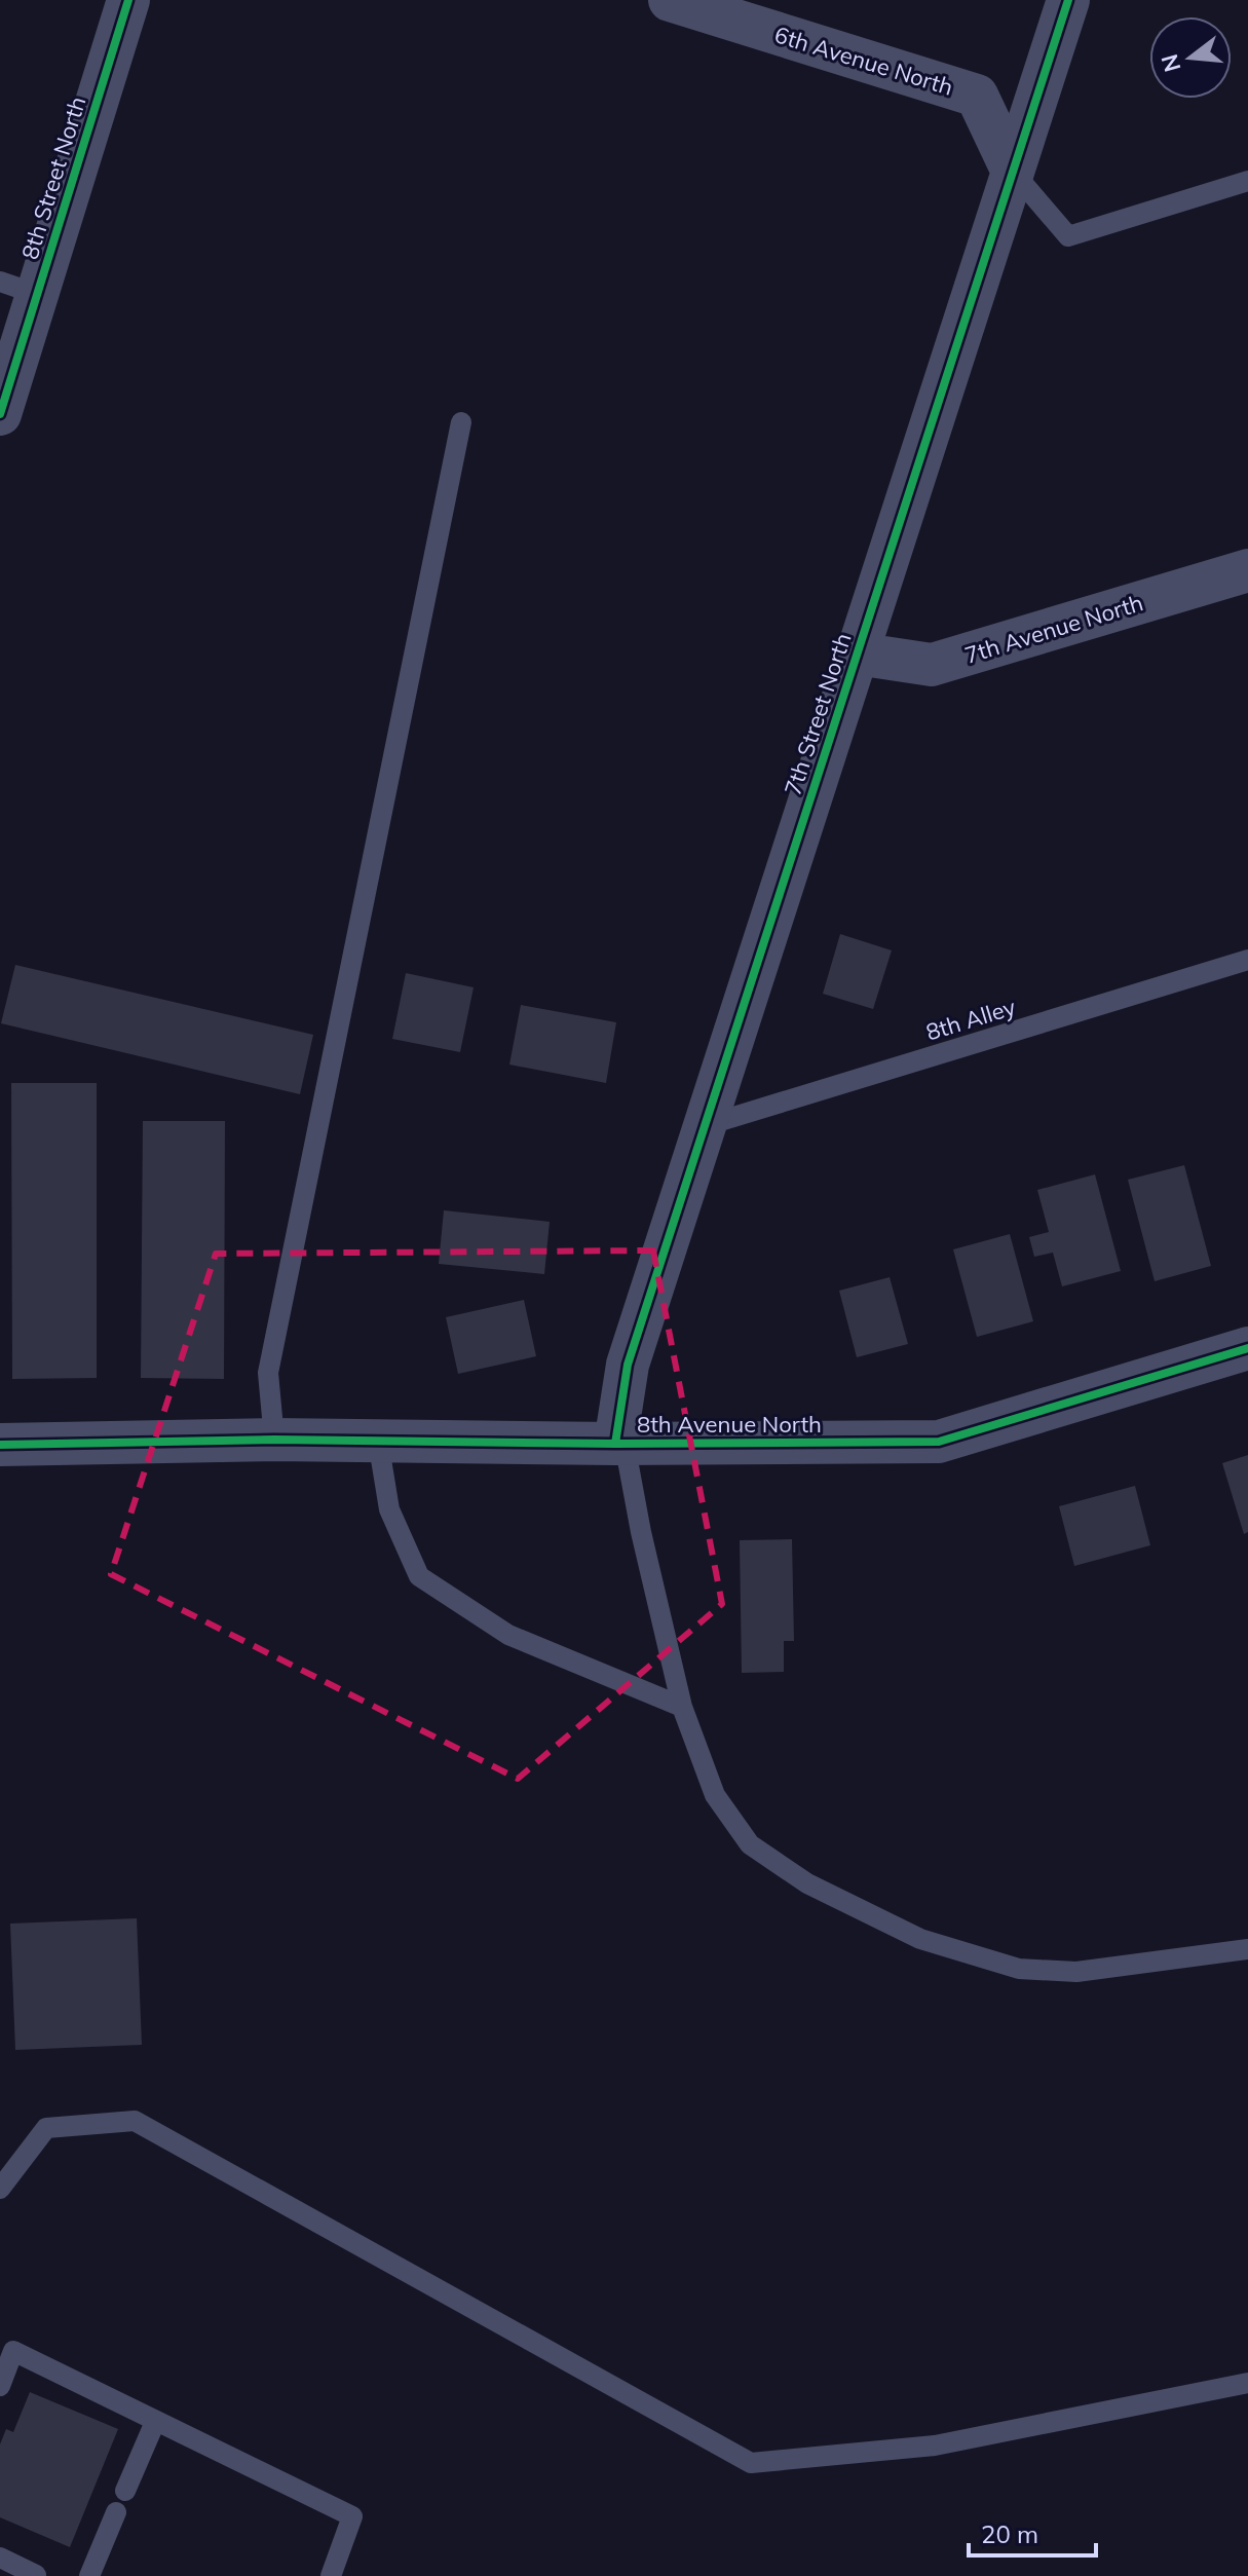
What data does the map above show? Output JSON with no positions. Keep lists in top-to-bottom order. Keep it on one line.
{"streets":{"street":["6th Avenue North","8th Street North","7th Avenue North","7th Street North","8th Avenue North"],"lane":["8th Alley"]},"crossings":[["6th Avenue North","7th Street North"],["7th Avenue North","7th Street North"],["7th Street North","8th Alley"],["7th Street North","8th Avenue North"]],"scale_bar":"20 m","north":"left"}
